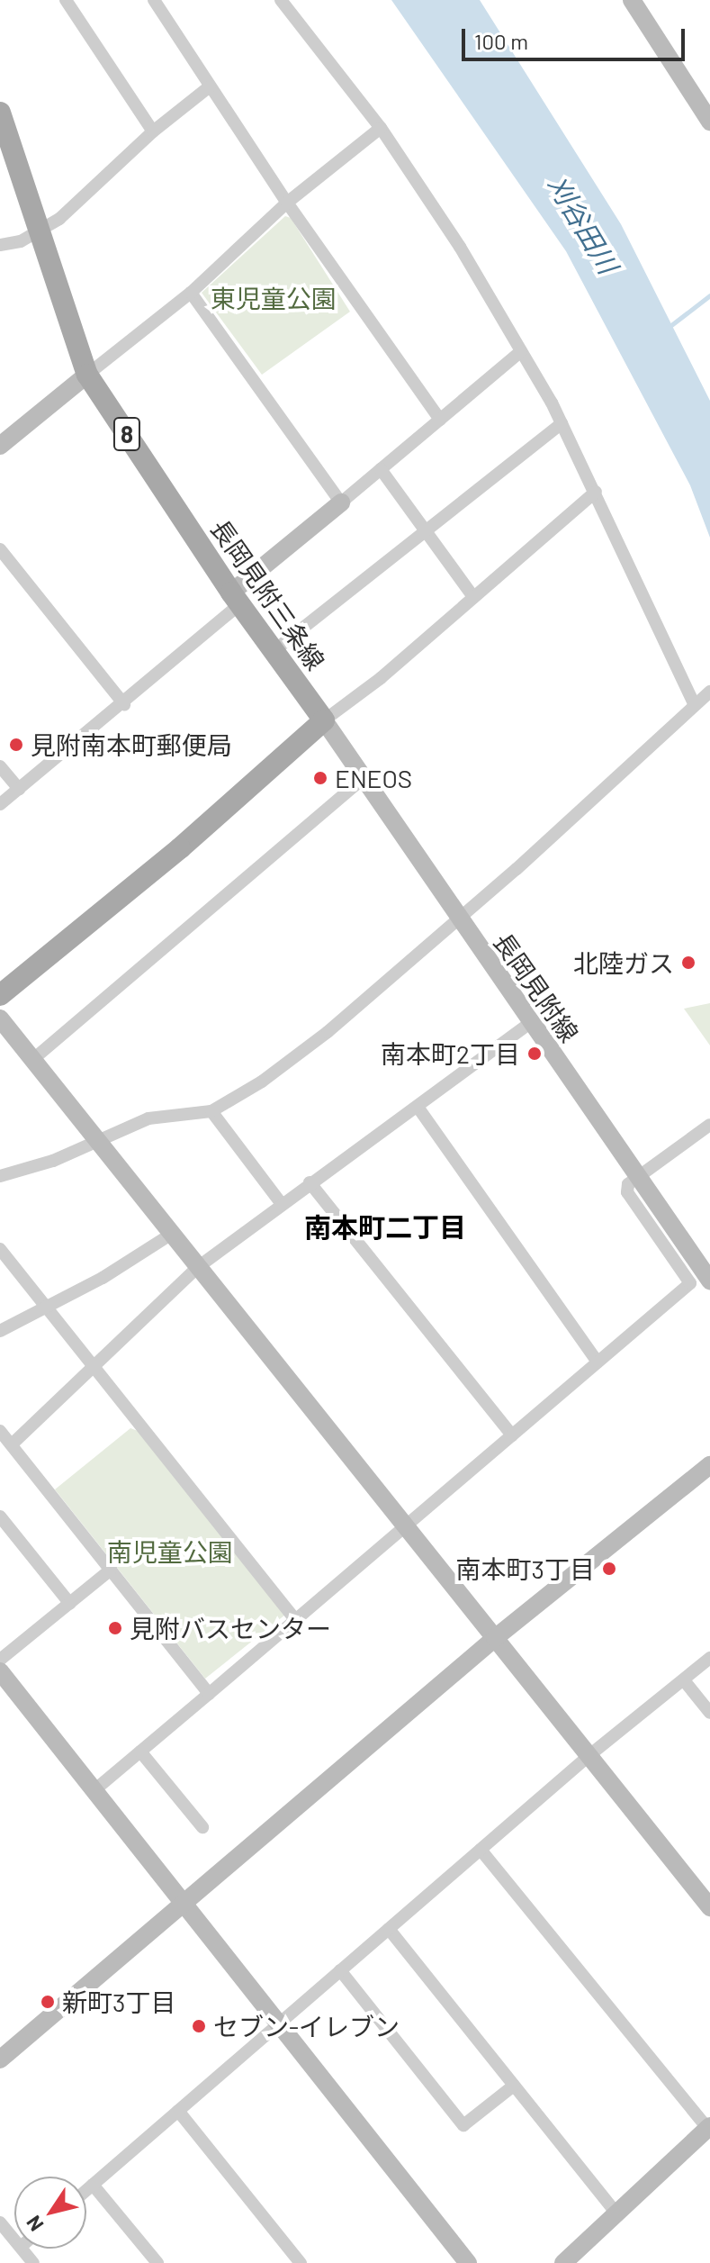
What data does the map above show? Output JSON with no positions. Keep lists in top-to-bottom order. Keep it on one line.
{"streets":{"main road":["8","長岡見附三条線"],"street":["長岡見附線"]},"crossings":[["長岡見附三条線","長岡見附線"]],"districts":["南本町二丁目"],"water":["刈谷田川"],"parks":["東児童公園","南児童公園"],"places":["見附南本町郵便局","ENEOS","北陸ガス","南本町2丁目","南本町3丁目","見附バスセンター","新町3丁目","セブン-イレブン"],"scale_bar":"100 m","north":"bottom left"}
